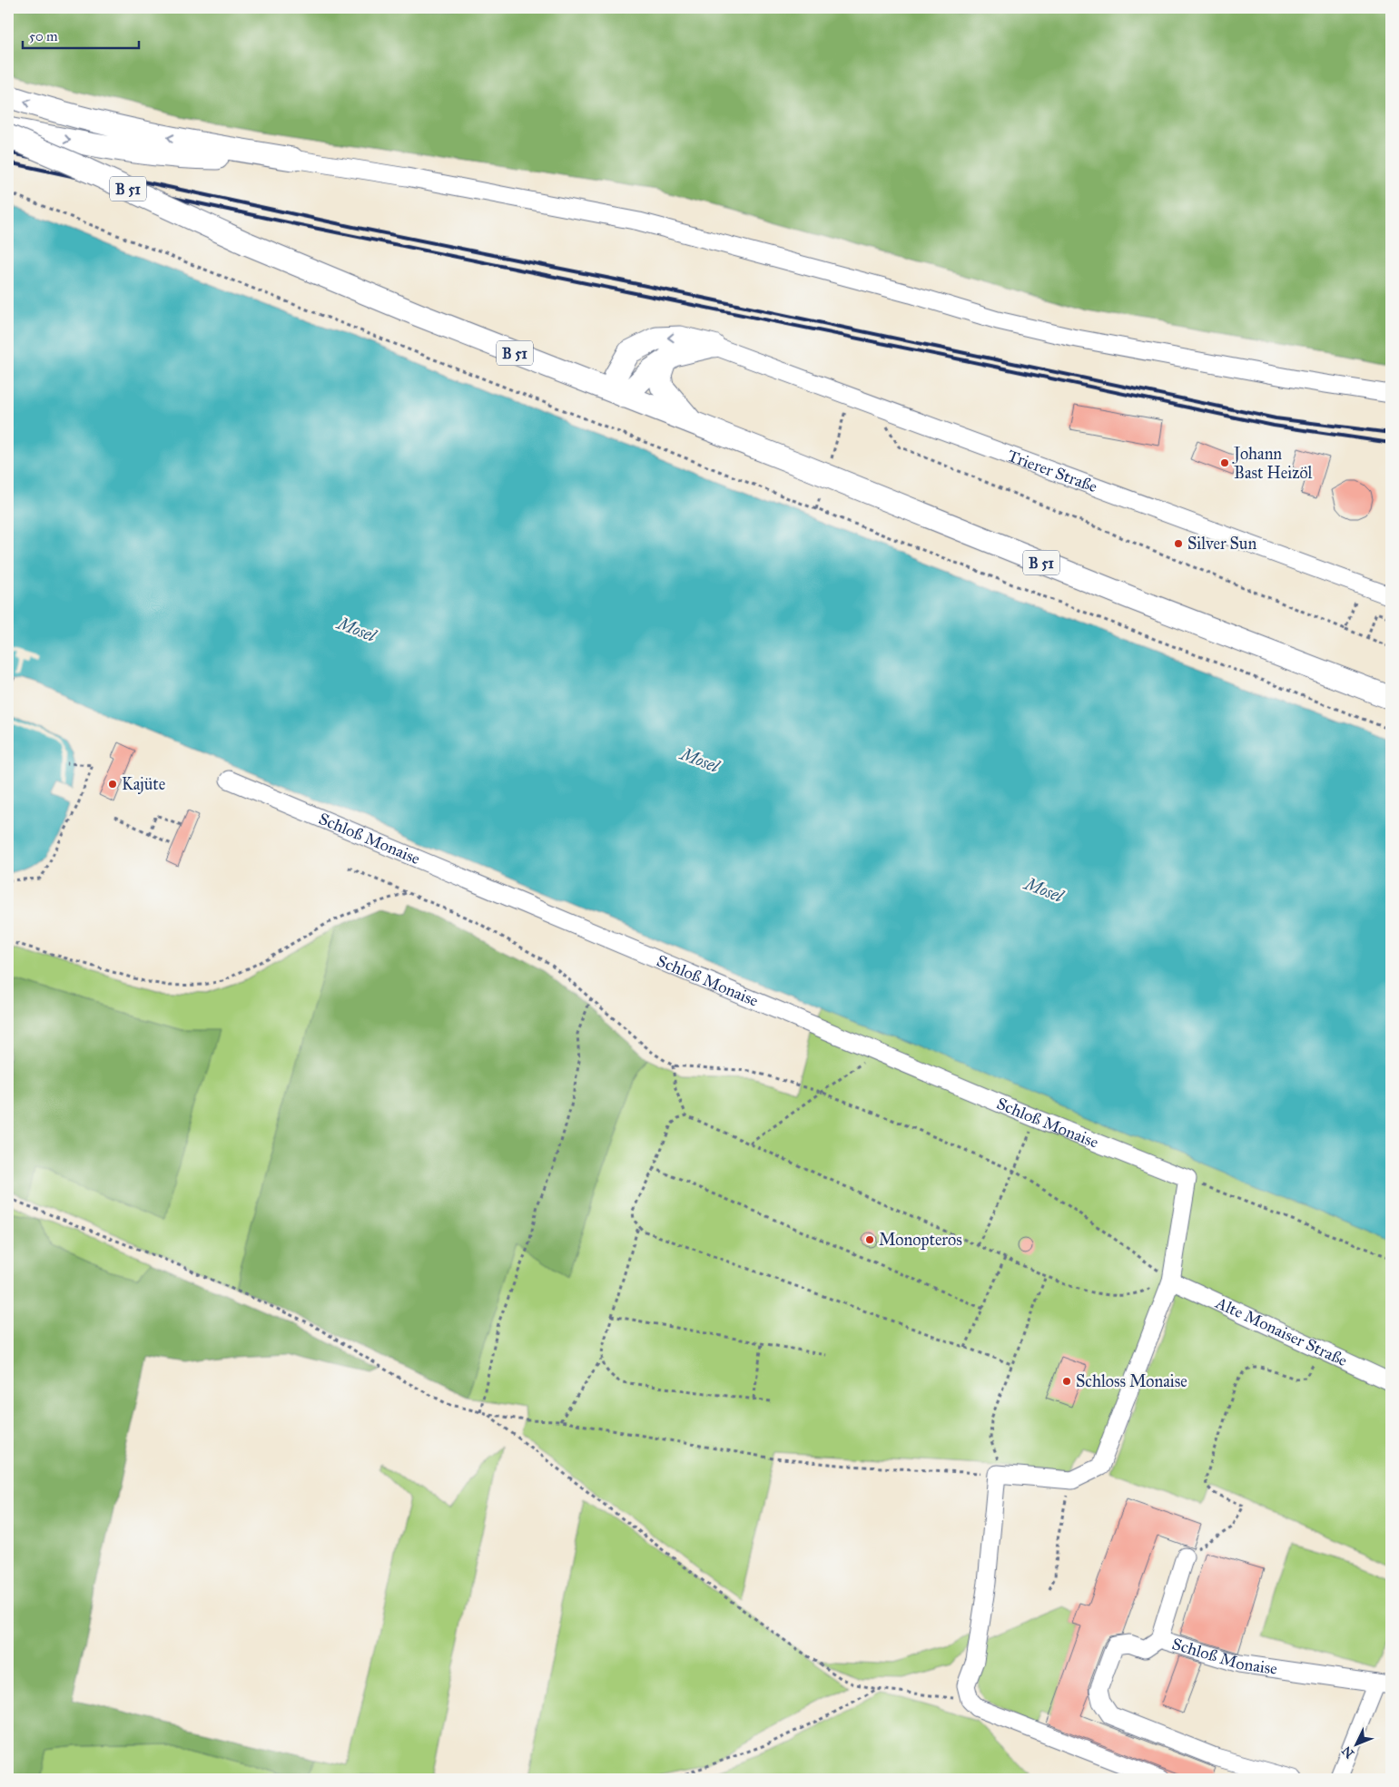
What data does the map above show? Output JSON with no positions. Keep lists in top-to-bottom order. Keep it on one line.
{"streets":{"main road":["B 51"],"street":["Trierer Straße","Schloß Monaise","Alte Monaiser Straße"]},"water":["Mosel"],"places":["Johann Bast Heizöl","Silver Sun","Kajüte","Monopteros","Schloss Monaise"],"scale_bar":"50 m","north":"bottom left"}
